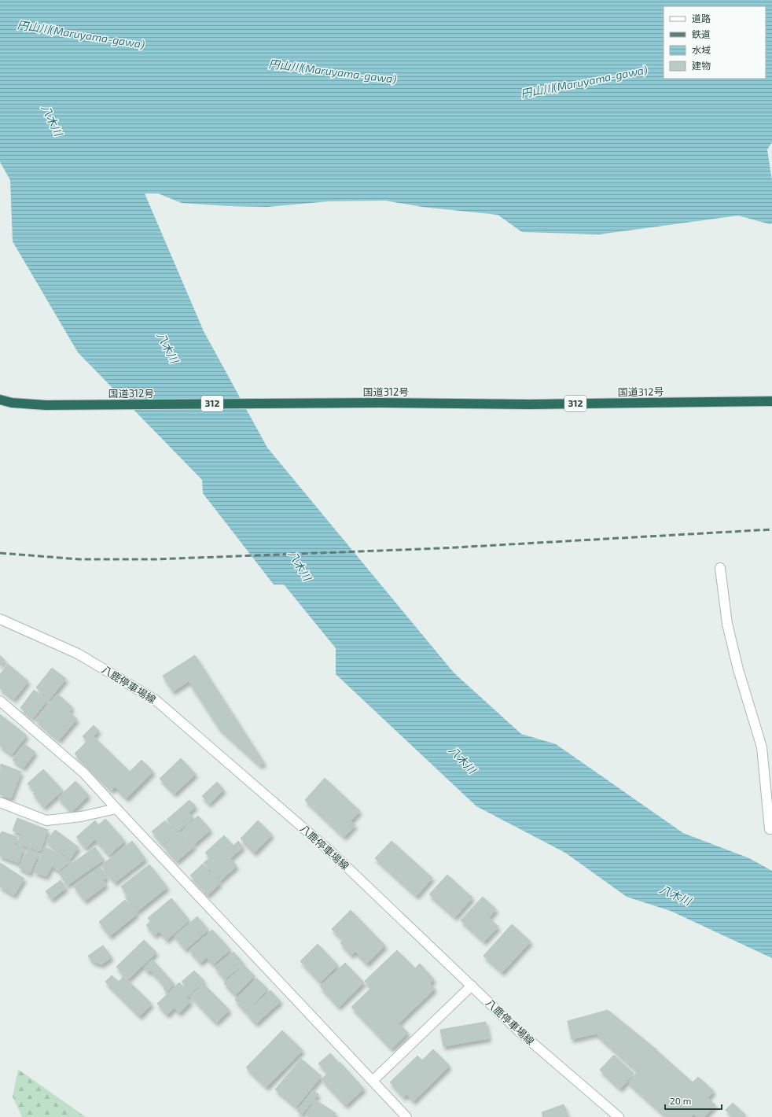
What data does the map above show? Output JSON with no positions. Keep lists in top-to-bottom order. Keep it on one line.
{"streets":{"highway":["国道312号","312"],"street":["八鹿停車場線"]},"water":["円山川(Maruyama-gawa)","八木川"],"legend":["道路","鉄道","水域","建物"],"scale_bar":"20 m"}
